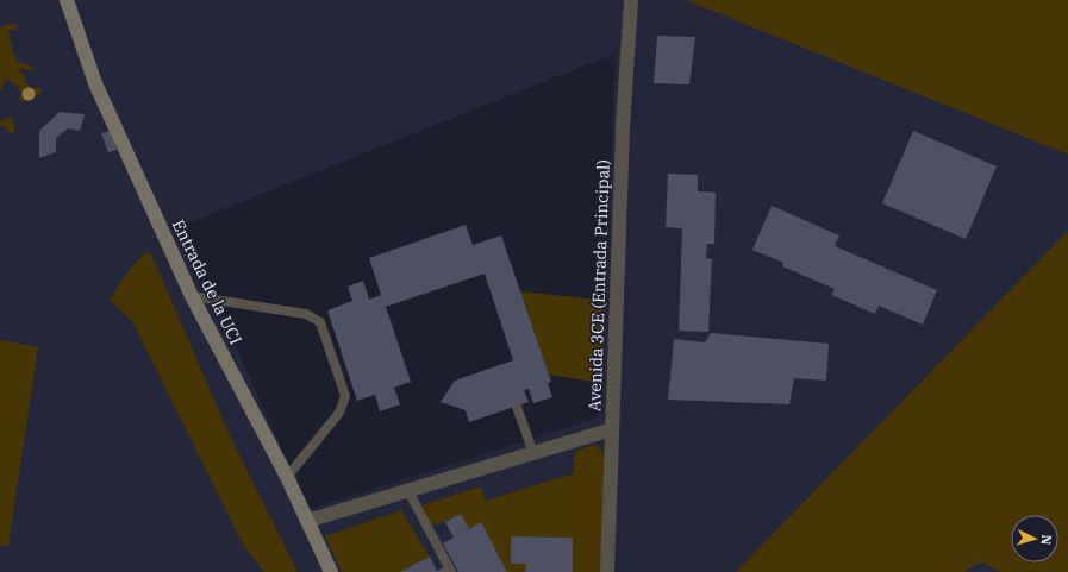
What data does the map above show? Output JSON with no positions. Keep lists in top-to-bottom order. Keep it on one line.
{"streets":{"street":["Entrada de la UCI","Avenida 3CE (Entrada Principal)"]},"north":"right"}
